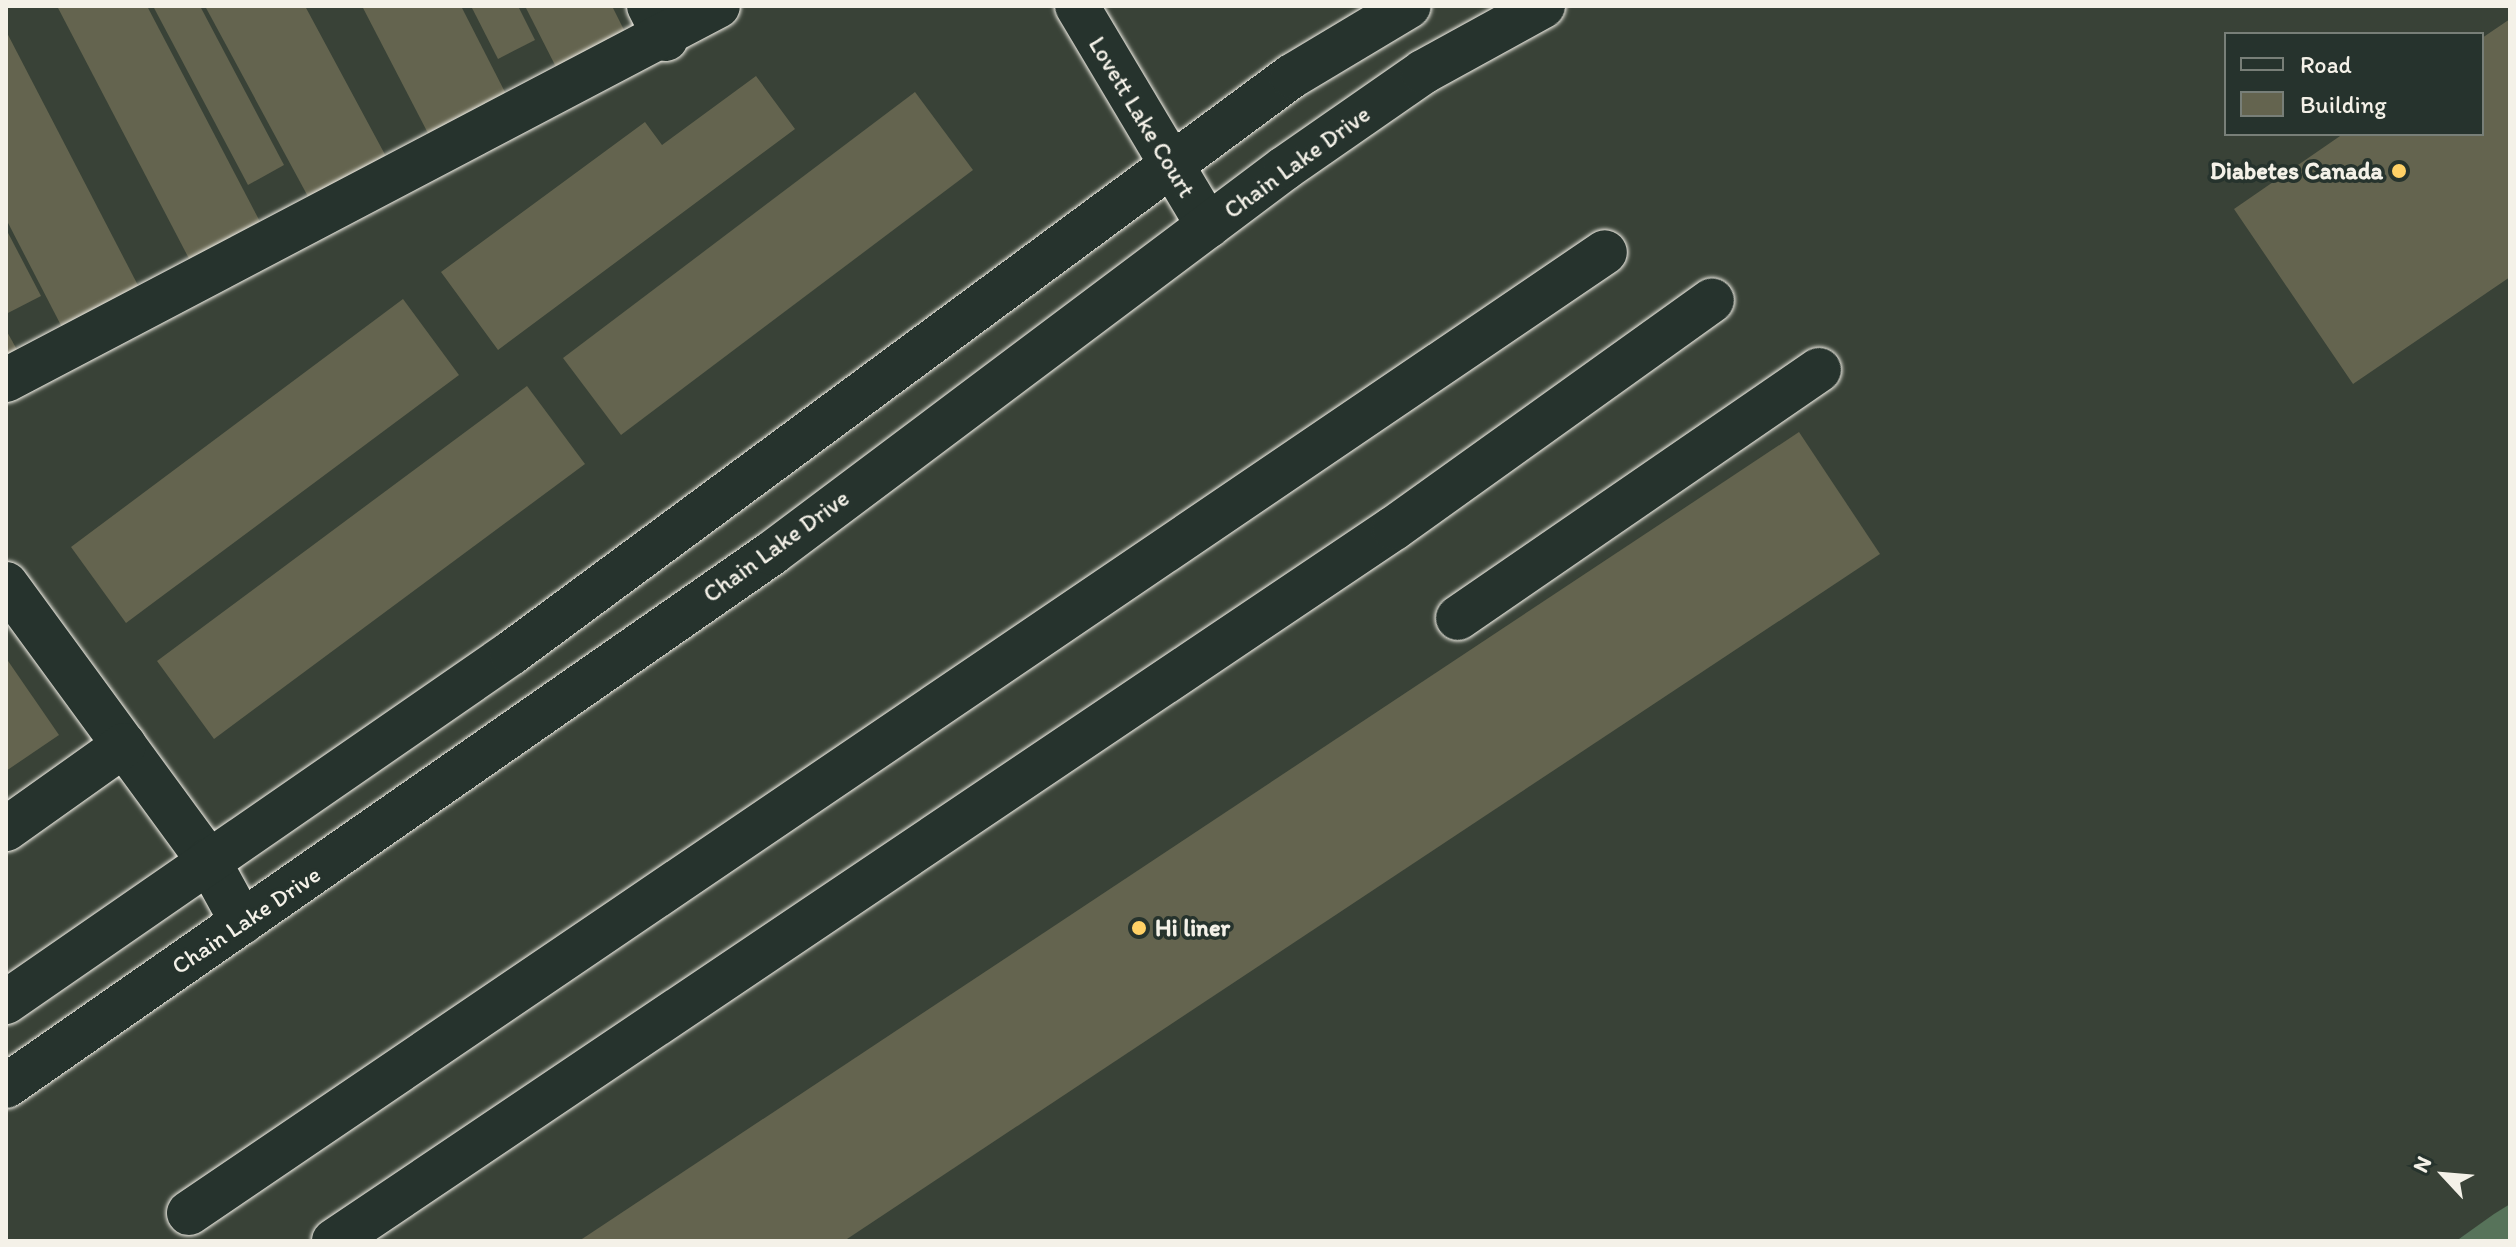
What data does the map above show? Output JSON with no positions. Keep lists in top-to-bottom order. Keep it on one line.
{"streets":{"street":["Lovett Lake Court","Chain Lake Drive"]},"crossings":[["Lovett Lake Court","Chain Lake Drive"]],"places":["Diabetes Canada","Hi liner"],"legend":["Road","Building"],"north":"top left"}
